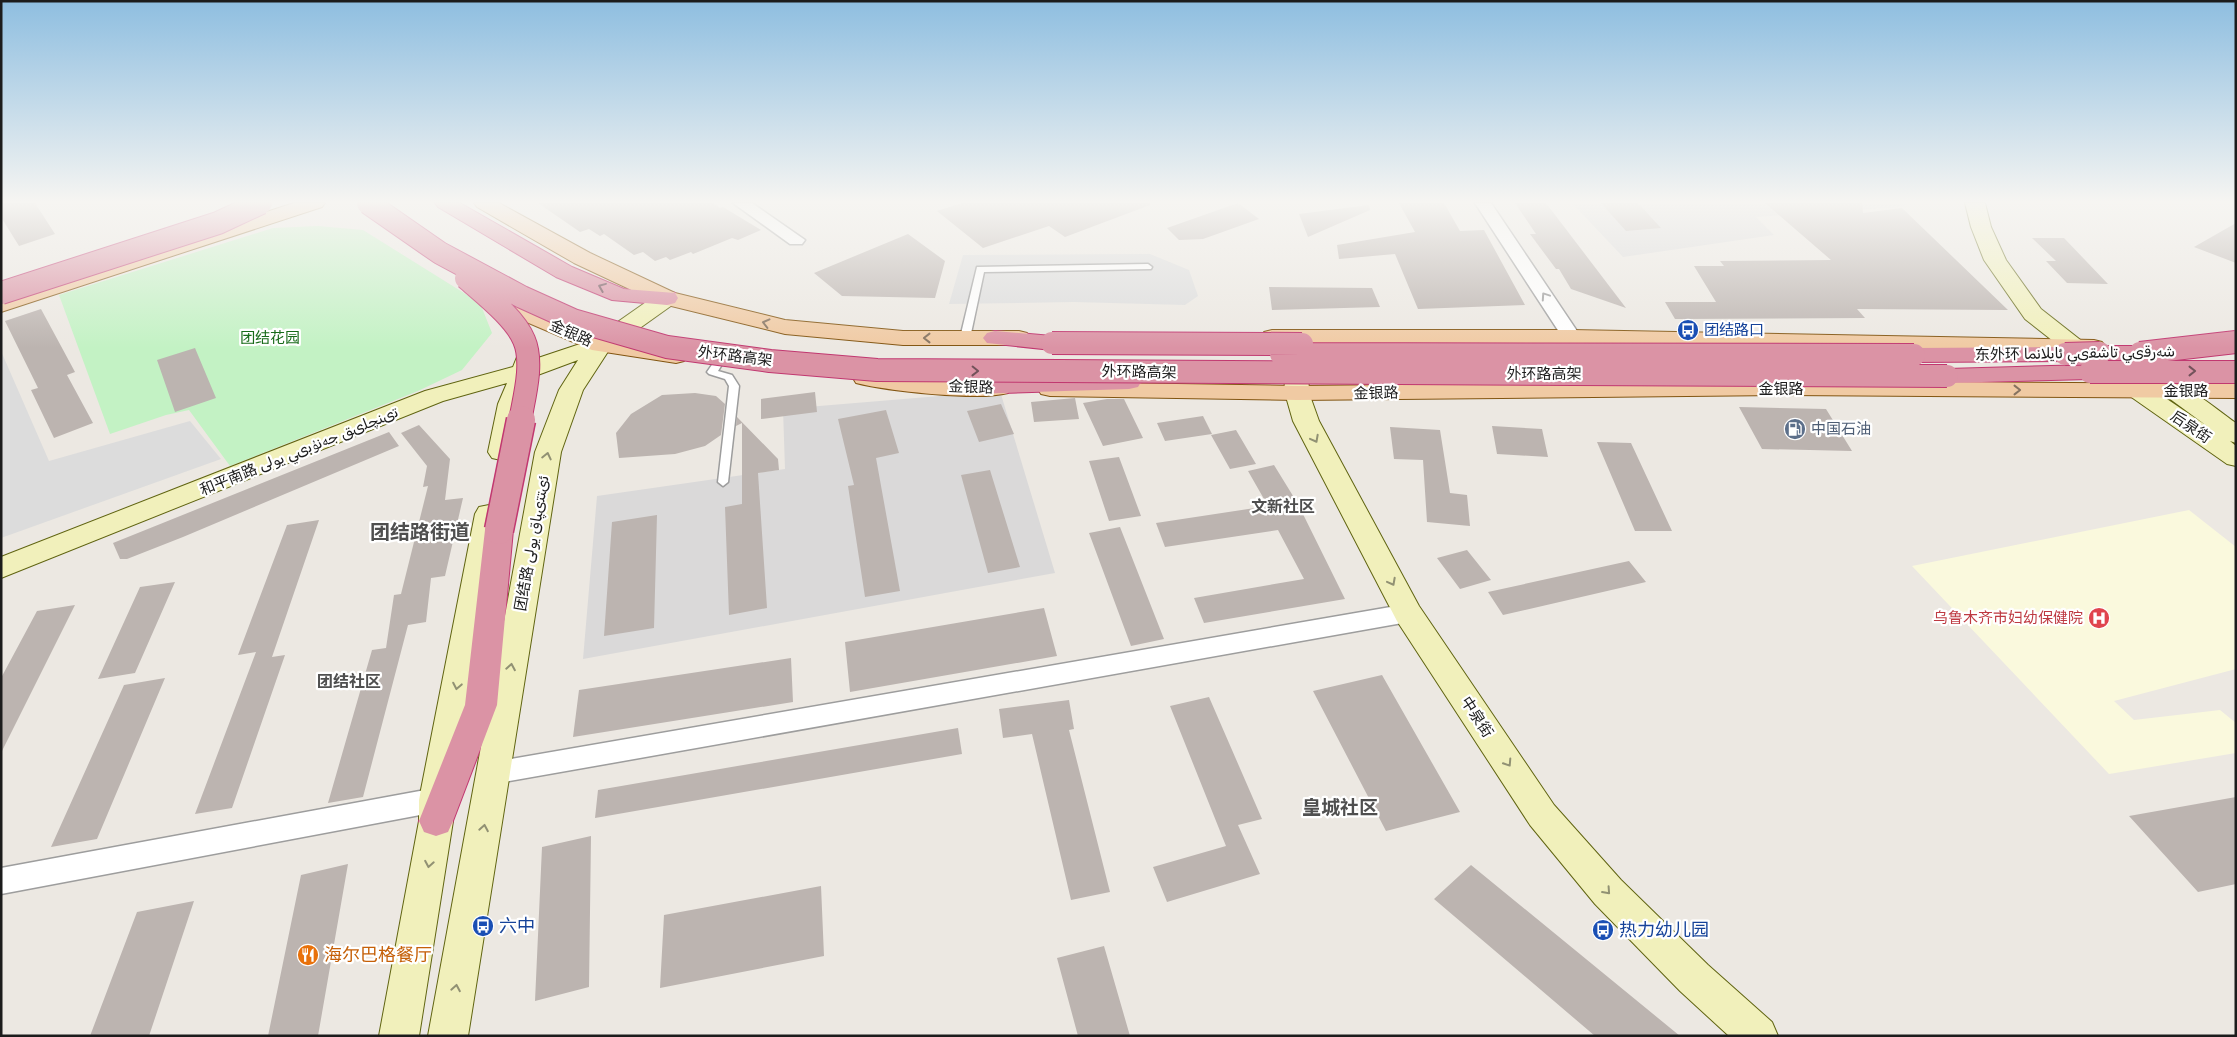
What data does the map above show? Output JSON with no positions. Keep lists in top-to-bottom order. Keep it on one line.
{"streets":{"highway":["东外环 شەرقىي تاشقىي ئايلانما","外环路高架"],"main road":["金银路"],"street":["后泉街","和平南路 تىنچلىق جەنۇبىي يولى","团结路 ئىتتىپاق يولى","中泉街"]},"crossings":[["金银路","后泉街"],["金银路","和平南路 تىنچلىق جەنۇبىي يولى"],["金银路","团结路 ئىتتىپاق يولى"],["金银路","中泉街"],["东外环 شەرقىي تاشقىي ئايلانما","外环路高架"],["和平南路 تىنچلىق جەنۇبىي يولى","团结路 ئىتتىپاق يولى"]],"one_way":["中泉街"],"districts":["文新社区","团结路街道","团结社区","皇城社区"],"parks":["团结花园"],"places":{"bus stop":["团结路口","六中","热力幼儿园"],"fuel station":["中国石油"],"hospital":["乌鲁木齐市妇幼保健院"],"restaurant":["海尔巴格餐厅"]}}
